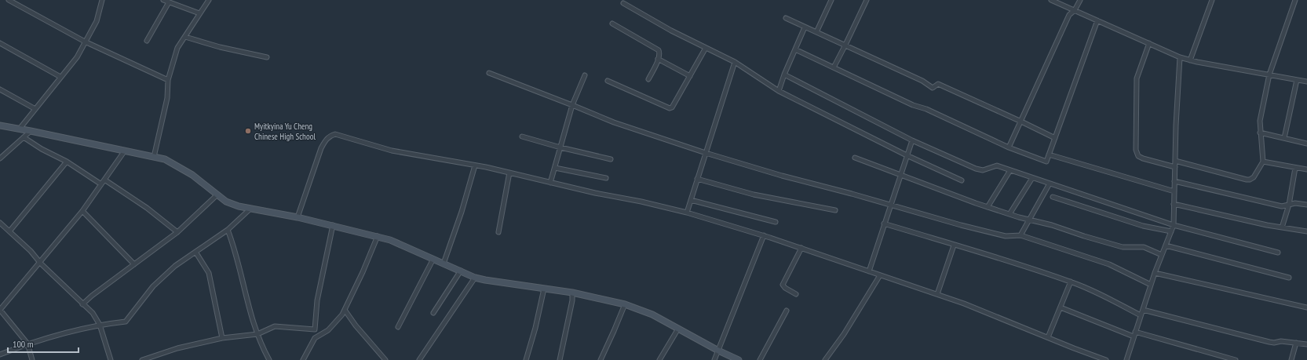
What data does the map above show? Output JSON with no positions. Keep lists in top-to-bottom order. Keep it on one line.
{"places":["Myitkyina Yu Cheng Chinese High School"],"scale_bar":"100 m"}
